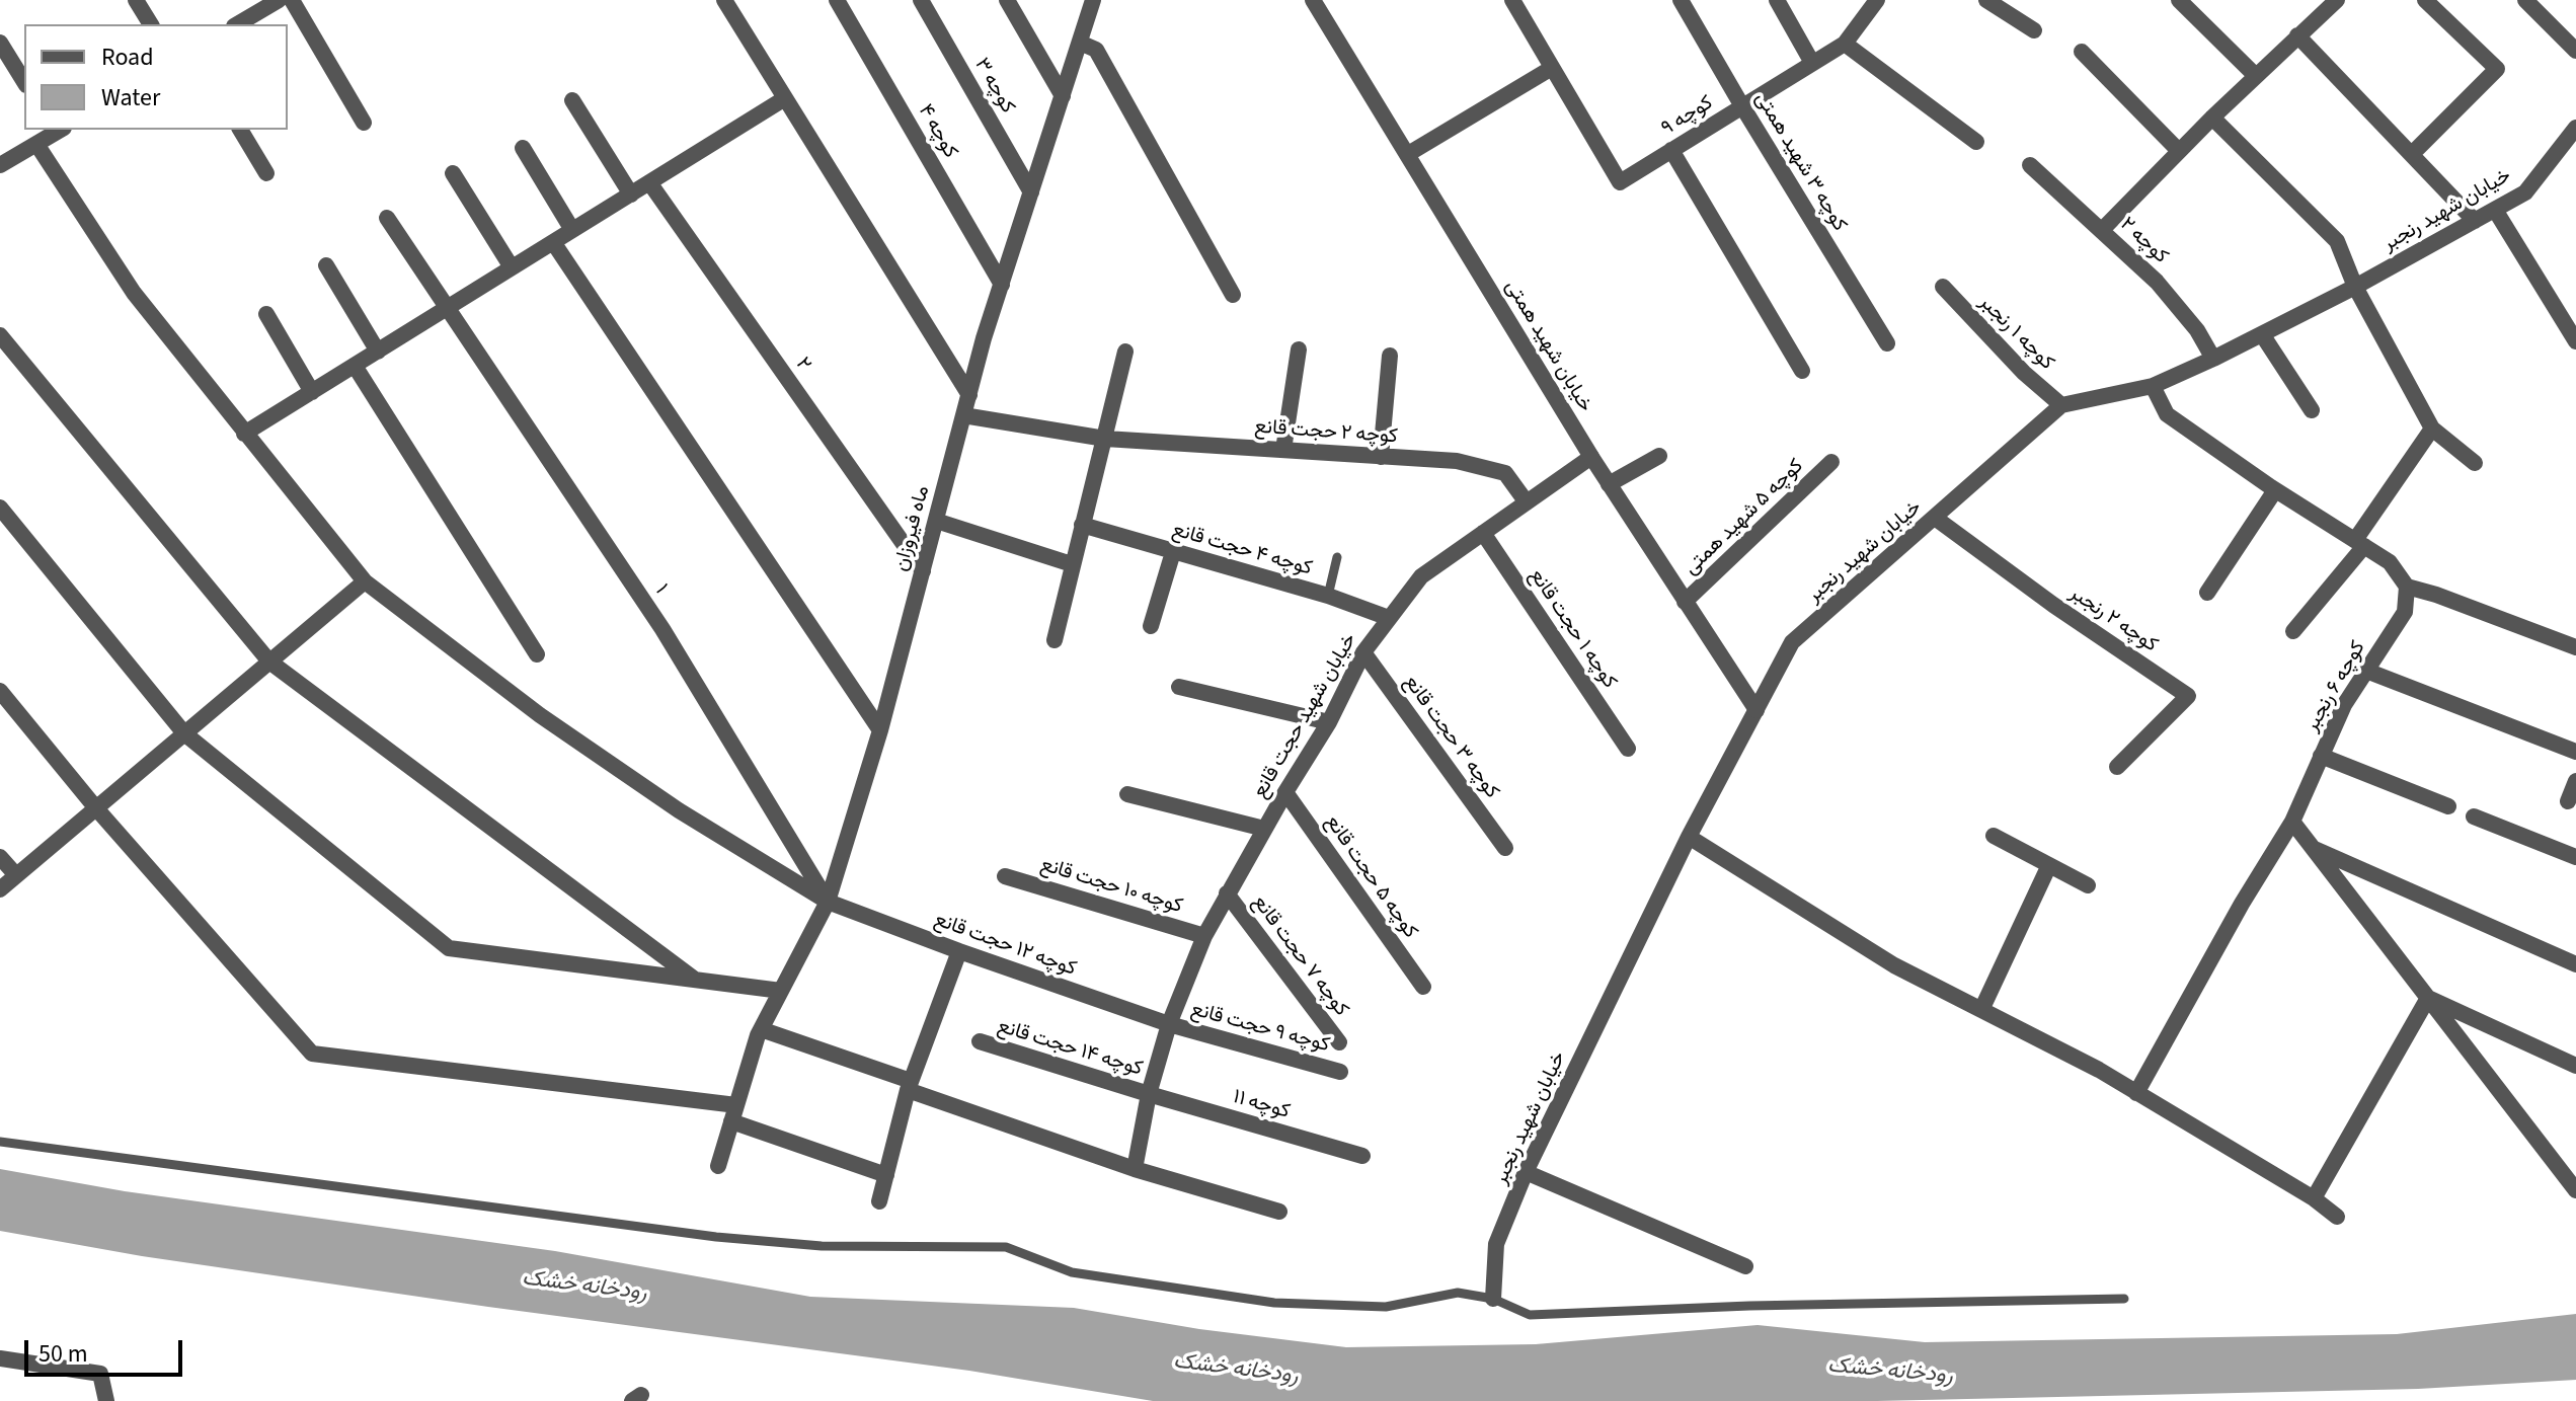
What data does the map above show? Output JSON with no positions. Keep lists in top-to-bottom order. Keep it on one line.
{"streets":{"street":["کوچه ۳","کوچه ۹","کوچه ۴","کوچه ۳ شهید همتی","خیابان شهید رنجبر","کوچه ۲","کوچه ۱ رنجبر","خیابان شهید همتی","۲","کوچه ۲ حجت قانع","کوچه ۵ شهید همتی","ماه فیروزان","کوچه ۴ حجت قانع","۱","کوچه ۲ رنجبر","کوچه ۱ حجت قانع","کوچه ۶ رنجبر","خیابان شهید حجت قانع","کوچه ۳ حجت قانع","کوچه ۵ حجت قانع","کوچه ۱۰ حجت قانع","کوچه ۱۲ حجت قانع","کوچه ۷ حجت قانع","کوچه ۹ حجت قانع","کوچه ۱۴ حجت قانع","کوچه ۱۱"]},"crossings":[["کوچه ۳","ماه فیروزان"],["کوچه ۹","کوچه ۳ شهید همتی"],["کوچه ۴","ماه فیروزان"],["خیابان شهید رنجبر","کوچه ۲"],["خیابان شهید رنجبر","کوچه ۱ رنجبر"],["خیابان شهید رنجبر","خیابان شهید همتی"],["خیابان شهید رنجبر","کوچه ۲ رنجبر"],["خیابان شهید همتی","کوچه ۵ شهید همتی"],["خیابان شهید همتی","خیابان شهید حجت قانع"],["۲","ماه فیروزان"],["کوچه ۲ حجت قانع","ماه فیروزان"],["کوچه ۲ حجت قانع","خیابان شهید حجت قانع"],["ماه فیروزان","۱"],["ماه فیروزان","کوچه ۱۲ حجت قانع"],["کوچه ۴ حجت قانع","خیابان شهید حجت قانع"],["۱","کوچه ۱۲ حجت قانع"],["کوچه ۱ حجت قانع","خیابان شهید حجت قانع"],["خیابان شهید حجت قانع","کوچه ۳ حجت قانع"],["خیابان شهید حجت قانع","کوچه ۵ حجت قانع"],["خیابان شهید حجت قانع","کوچه ۱۰ حجت قانع"],["خیابان شهید حجت قانع","کوچه ۱۲ حجت قانع"],["خیابان شهید حجت قانع","کوچه ۷ حجت قانع"],["خیابان شهید حجت قانع","کوچه ۹ حجت قانع"],["خیابان شهید حجت قانع","کوچه ۱۴ حجت قانع"],["خیابان شهید حجت قانع","کوچه ۱۱"],["کوچه ۱۲ حجت قانع","کوچه ۹ حجت قانع"],["کوچه ۱۴ حجت قانع","کوچه ۱۱"]],"water":["رودخانه خشک"],"legend":["Road","Water"],"scale_bar":"50 m"}
